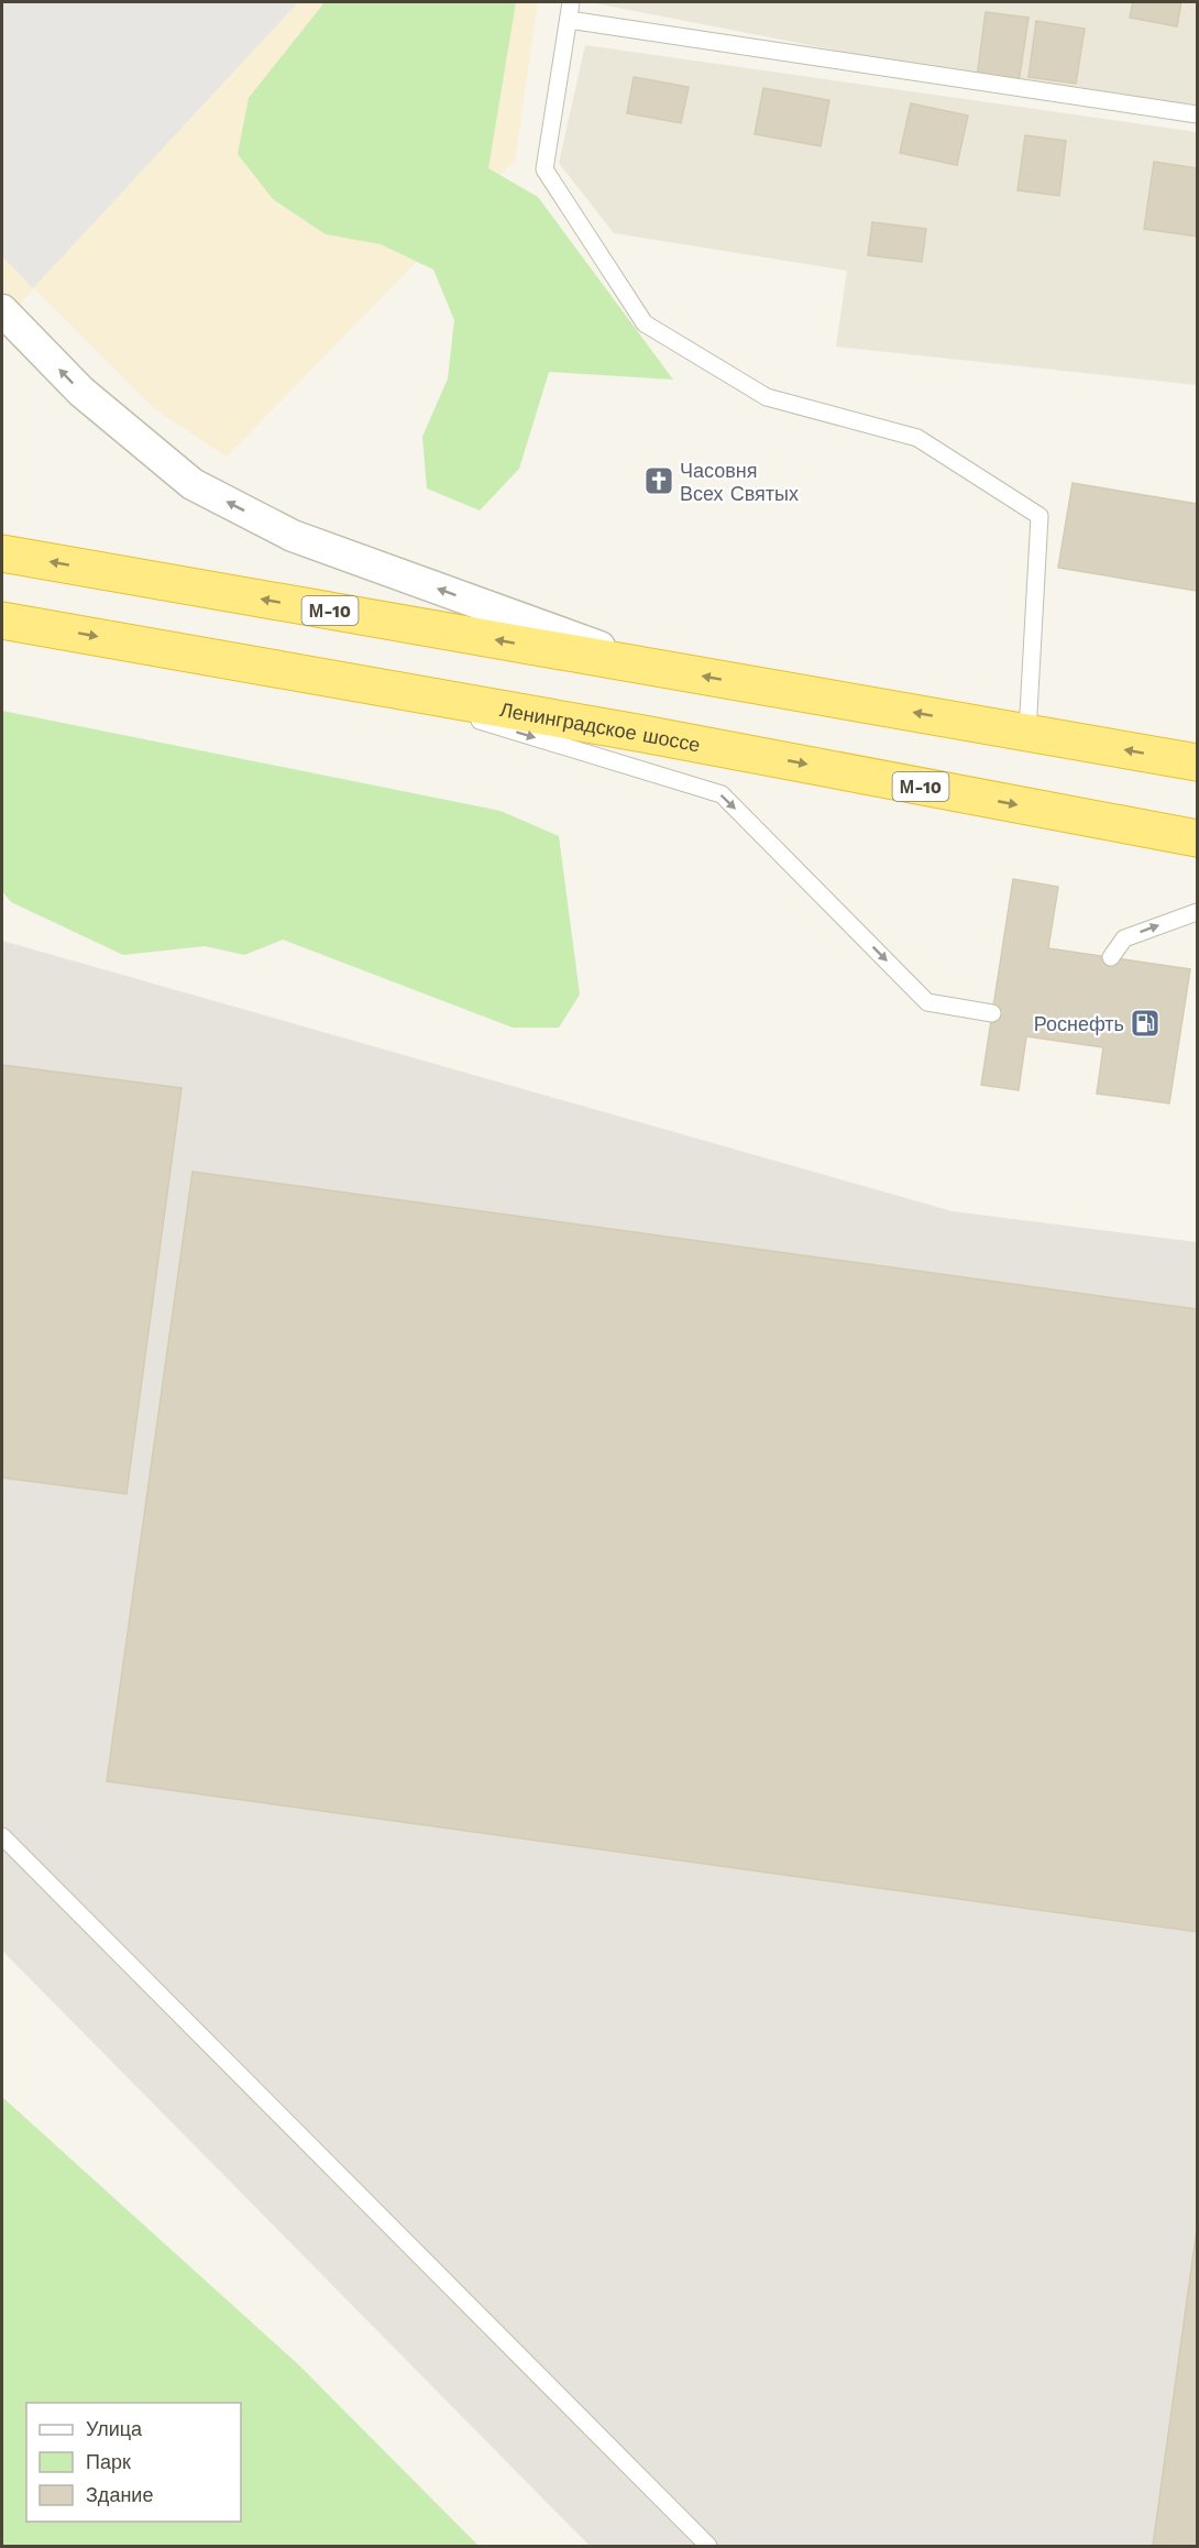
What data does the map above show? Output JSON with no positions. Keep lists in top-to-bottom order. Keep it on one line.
{"streets":{"highway":["М-10","Ленинградское шоссе"]},"places":{"church":["Часовня Всех Святых"],"fuel station":["Роснефть"]},"legend":["Улица","Парк","Здание"]}
